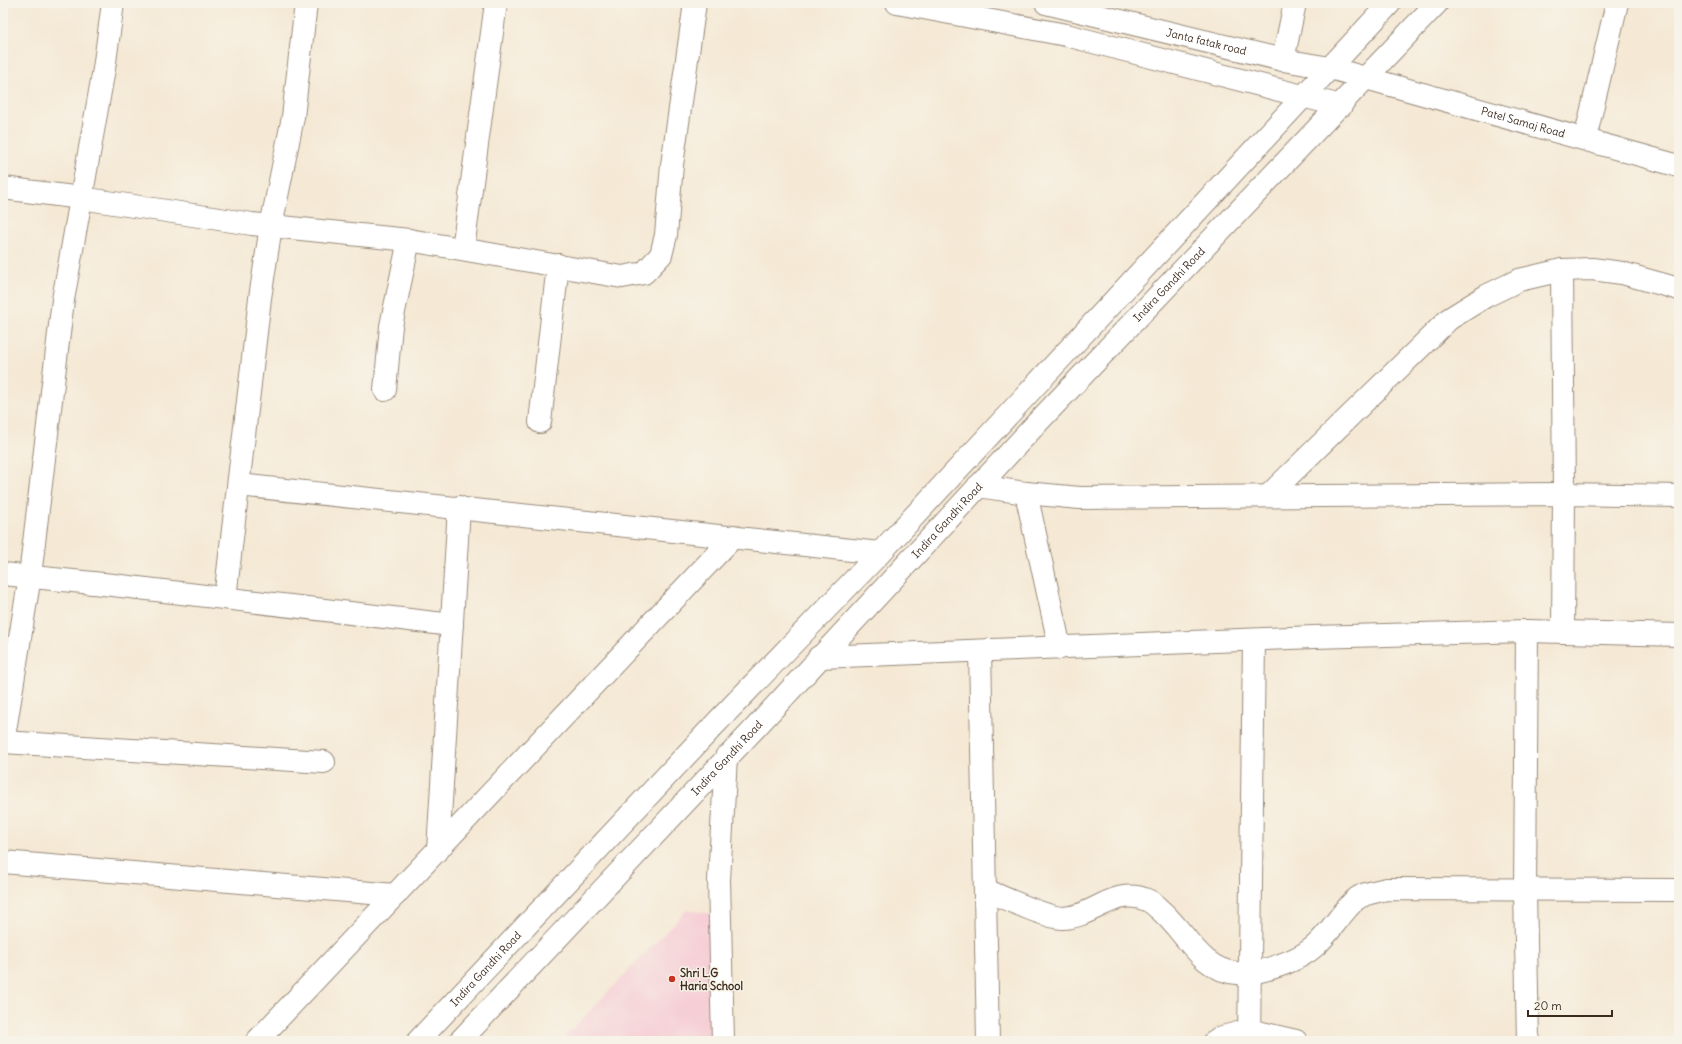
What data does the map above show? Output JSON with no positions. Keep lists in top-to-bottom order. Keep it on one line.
{"streets":{"street":["Janta fatak road","Patel Samaj Road","Indira Gandhi Road"]},"crossings":[["Janta fatak road","Patel Samaj Road"],["Janta fatak road","Indira Gandhi Road"],["Patel Samaj Road","Indira Gandhi Road"]],"places":["Shri L.G Haria School"],"scale_bar":"20 m"}
